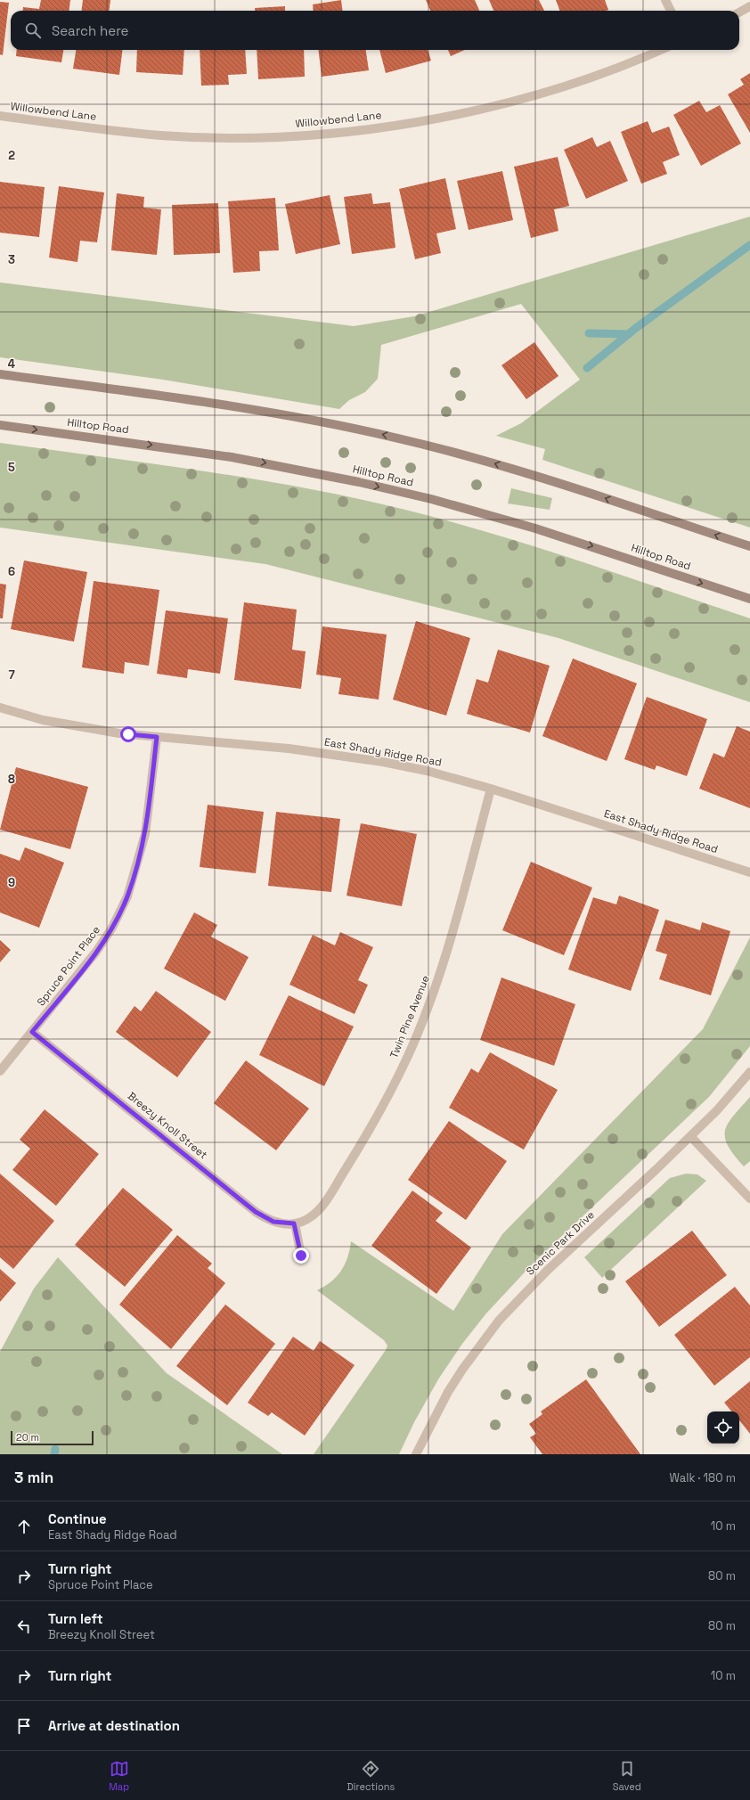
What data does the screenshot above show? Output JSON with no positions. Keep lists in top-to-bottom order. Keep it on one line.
{"streets":{"main road":["Hilltop Road"],"street":["Willowbend Lane","East Shady Ridge Road","Spruce Point Place","Twin Pine Avenue","Breezy Knoll Street","Scenic Park Drive"]},"crossings":[["East Shady Ridge Road","Spruce Point Place"],["East Shady Ridge Road","Twin Pine Avenue"],["Spruce Point Place","Breezy Knoll Street"],["Twin Pine Avenue","Breezy Knoll Street"]],"scale_bar":"20 m","page":{"search":"Search here","scale":"20 m","heading":["3 min","Walk · 180 m"],"list":[["Continue","East Shady Ridge Road","10 m"],["Turn right","Spruce Point Place","80 m"],["Turn left","Breezy Knoll Street","80 m"],["Turn right","10 m"],"Arrive at destination"],"nav":["Map","Directions","Saved"]},"grid":{"rows":["2","3","4","5","6","7","8","9"]}}
